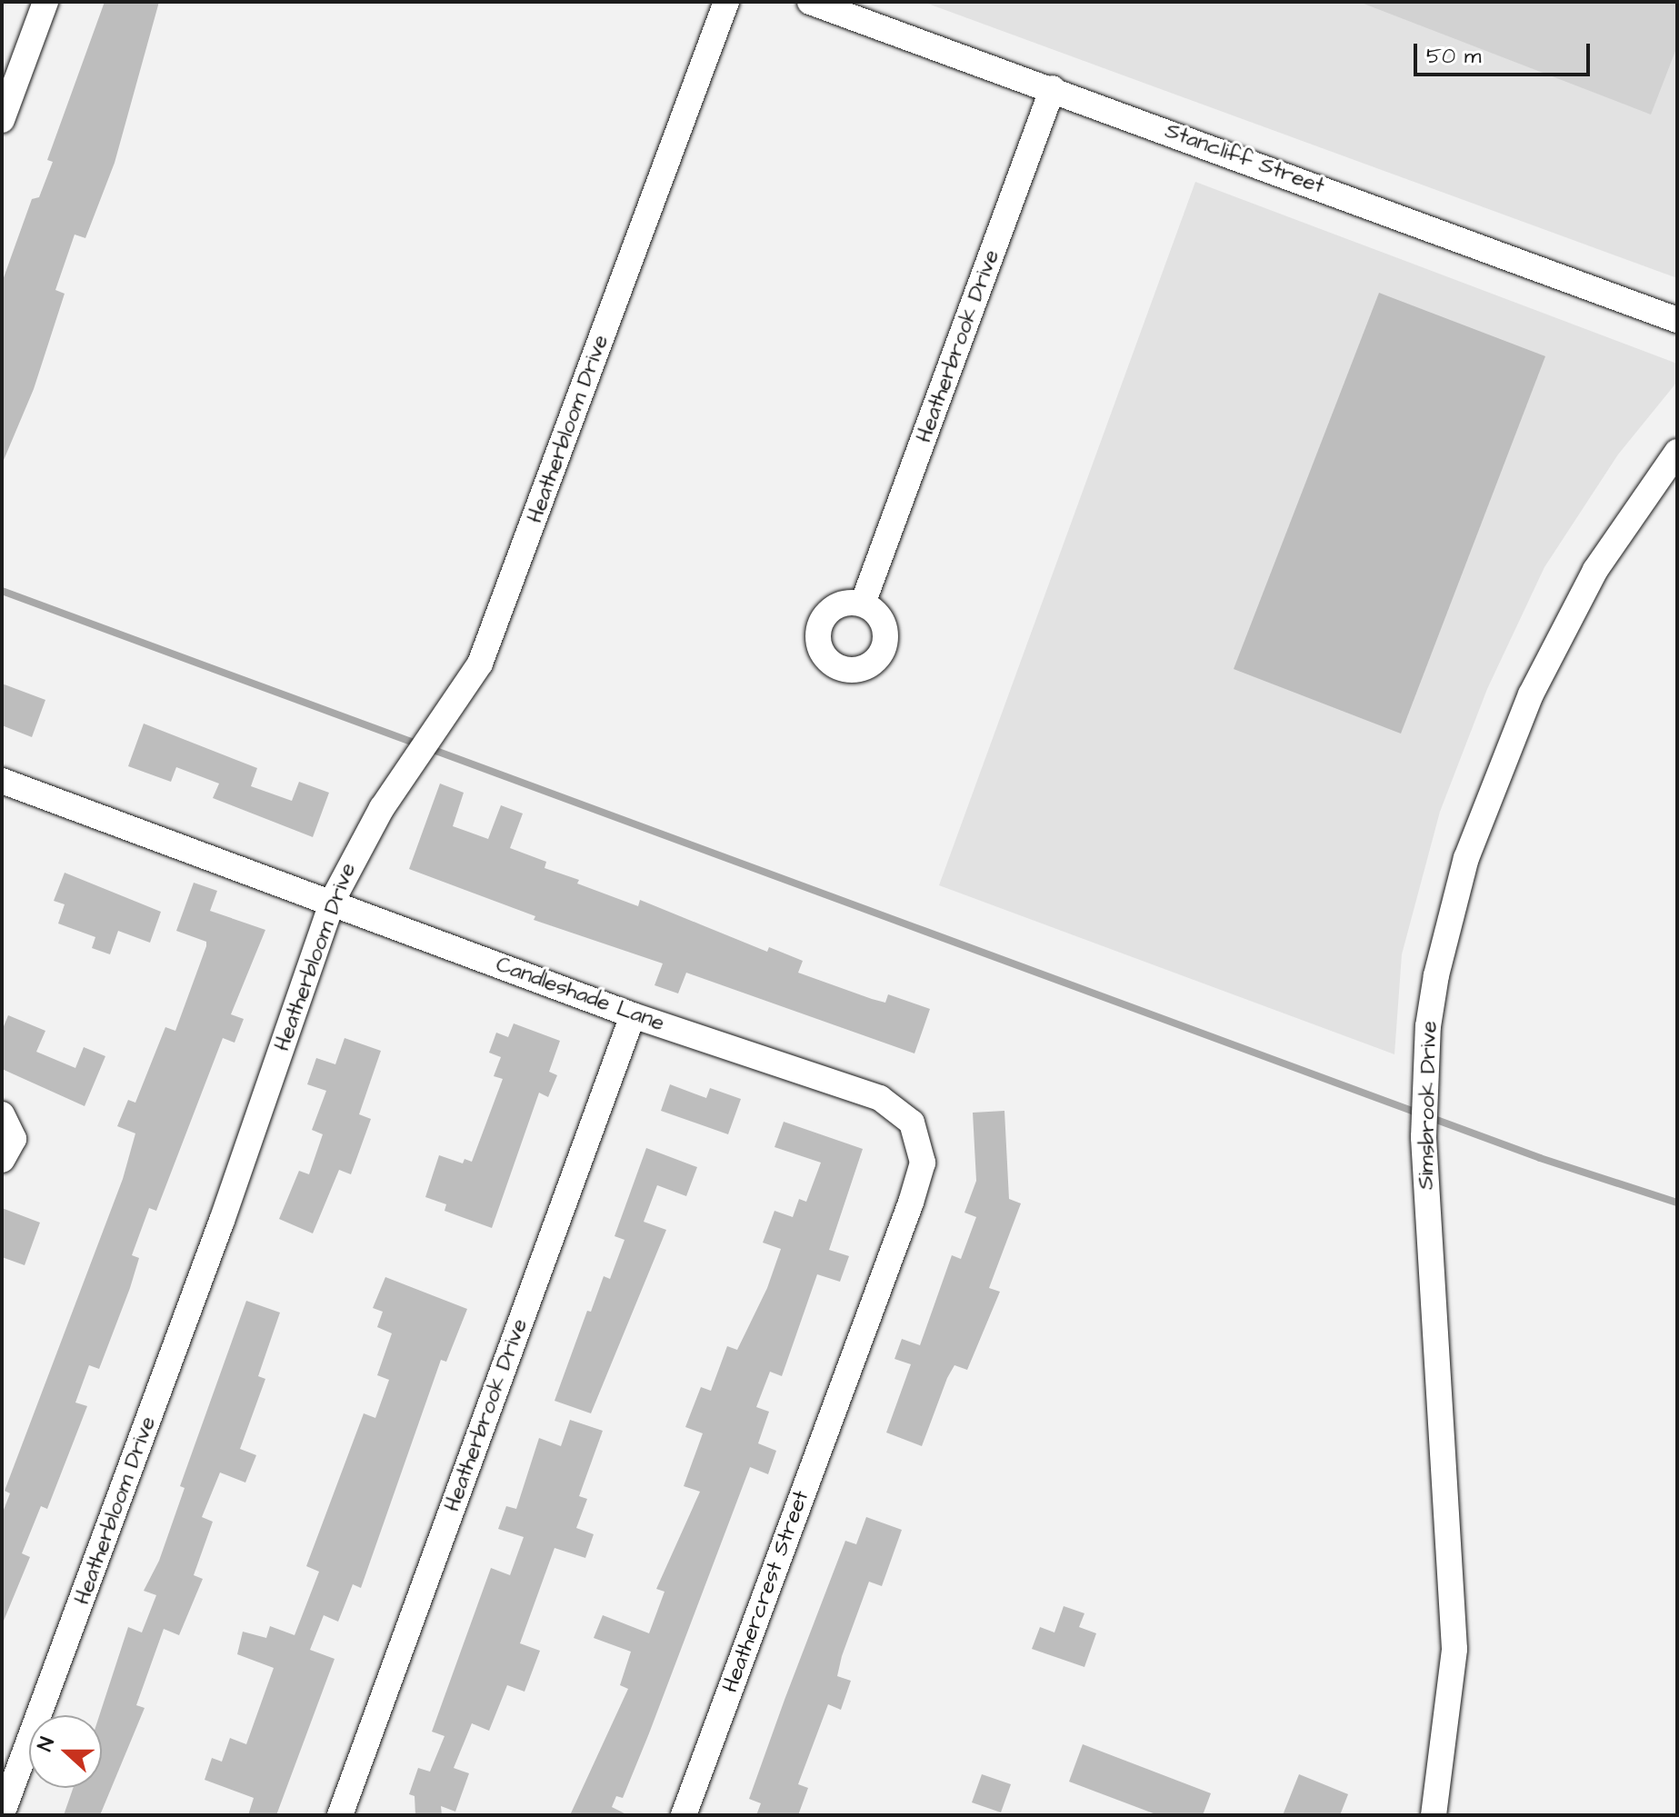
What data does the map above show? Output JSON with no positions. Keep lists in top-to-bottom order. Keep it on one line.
{"streets":{"street":["Stancliff Street","Heatherbrook Drive","Heatherbloom Drive","Candleshade Lane","Simsbrook Drive","Heathercrest Street"]},"crossings":[["Stancliff Street","Heatherbrook Drive"],["Heatherbrook Drive","Candleshade Lane"],["Heatherbloom Drive","Candleshade Lane"],["Candleshade Lane","Heathercrest Street"]],"scale_bar":"50 m","north":"left"}
